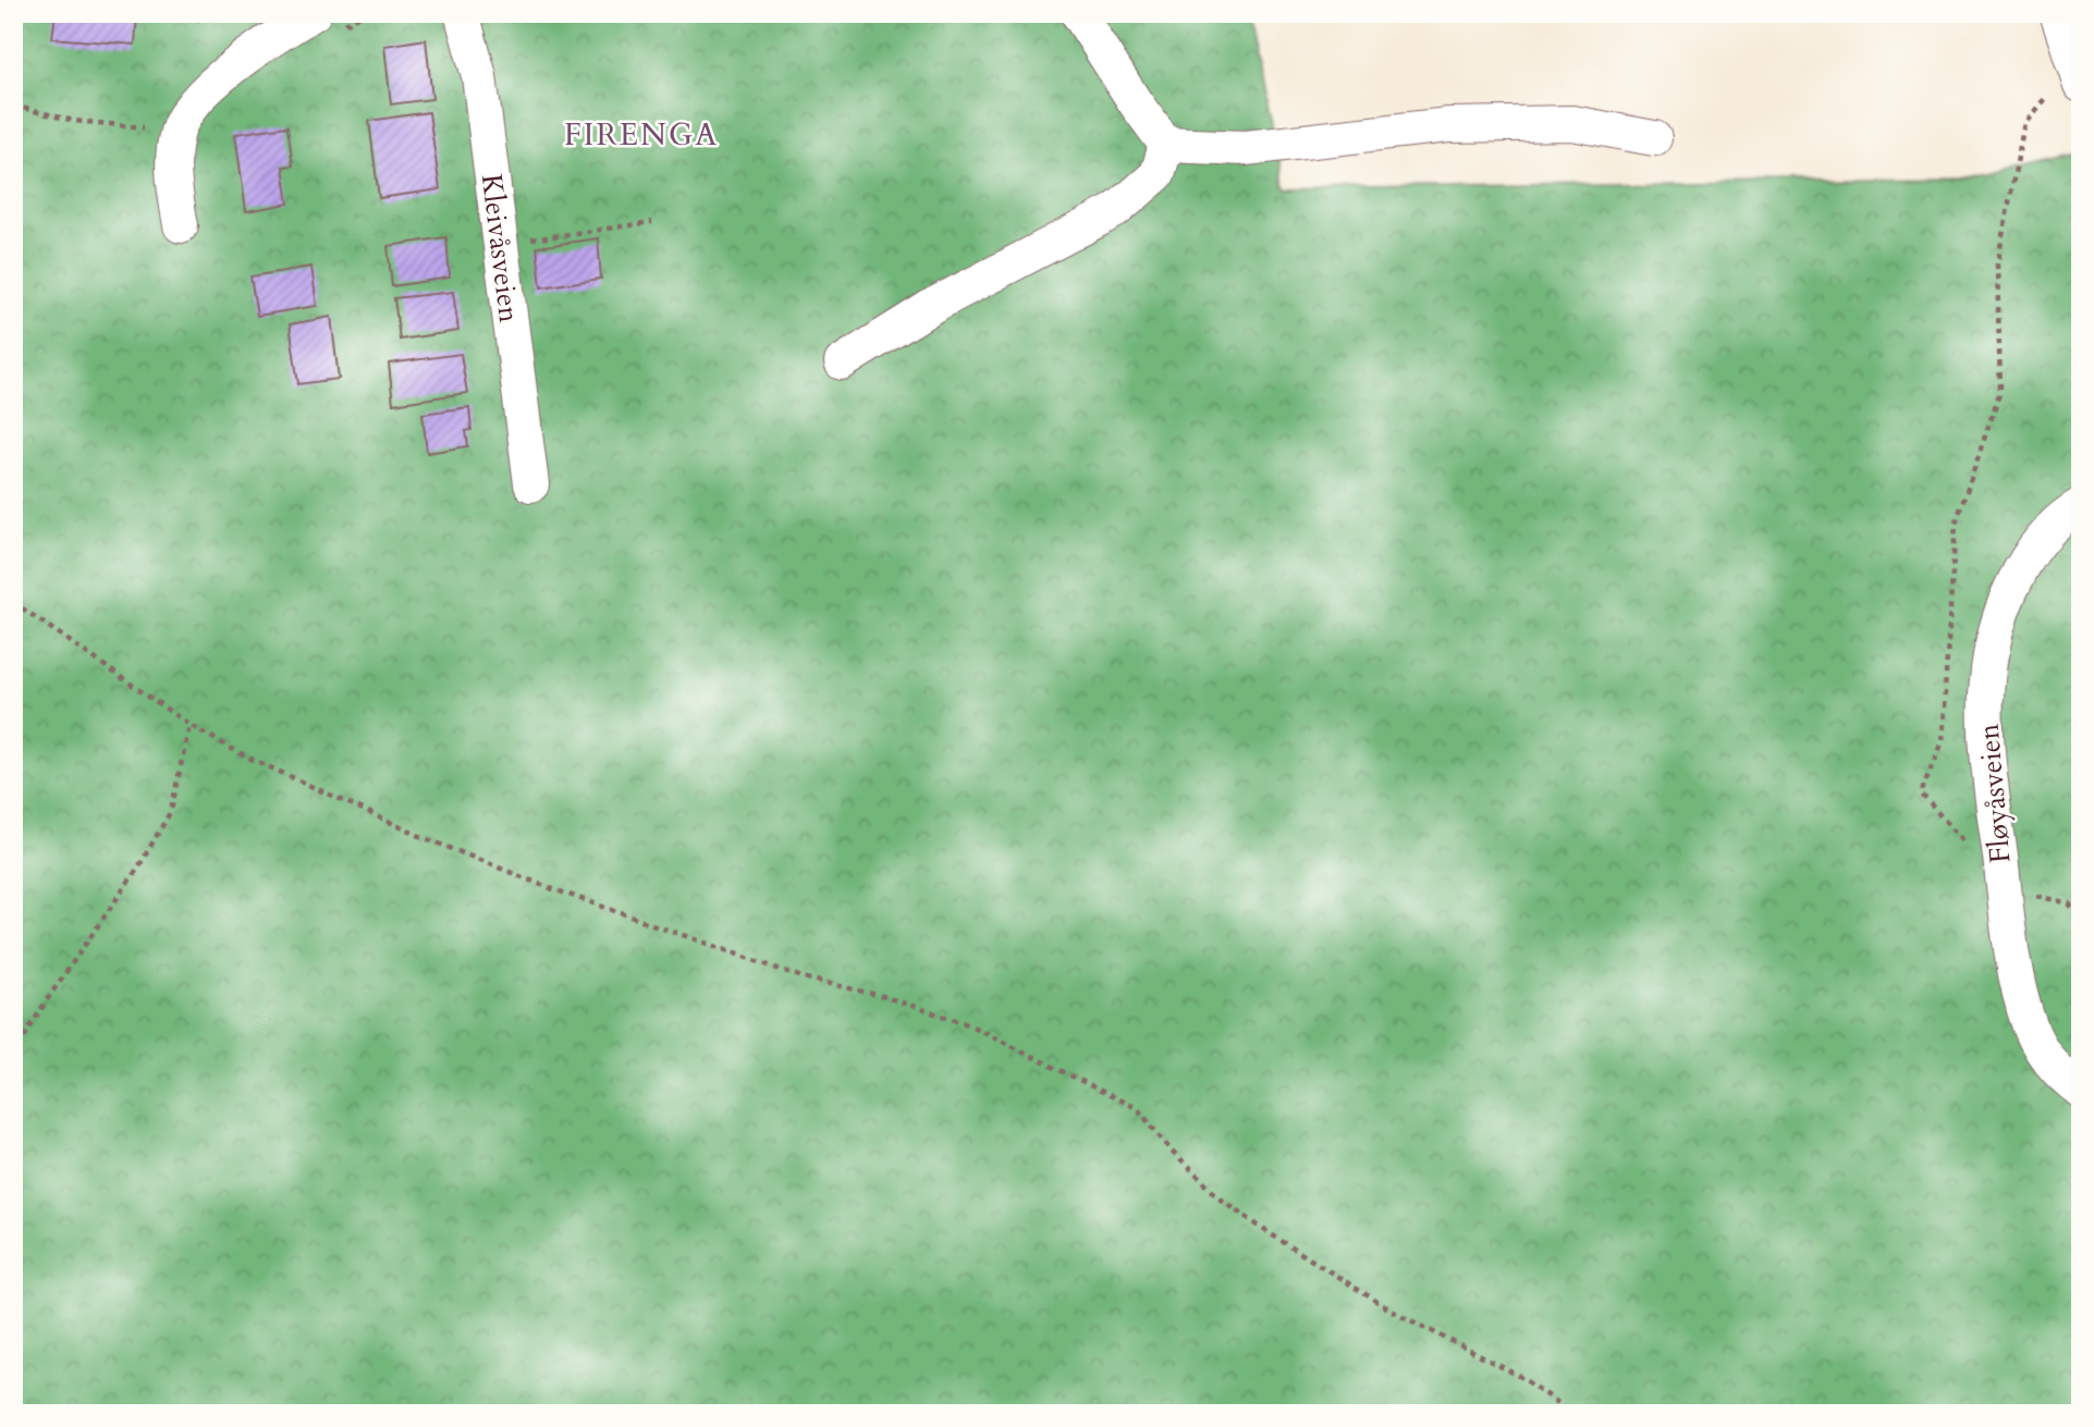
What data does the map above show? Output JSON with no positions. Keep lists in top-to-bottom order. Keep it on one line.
{"streets":{"street":["Kleivåsveien","Fløyåsveien"]},"districts":["FIRENGA"]}
